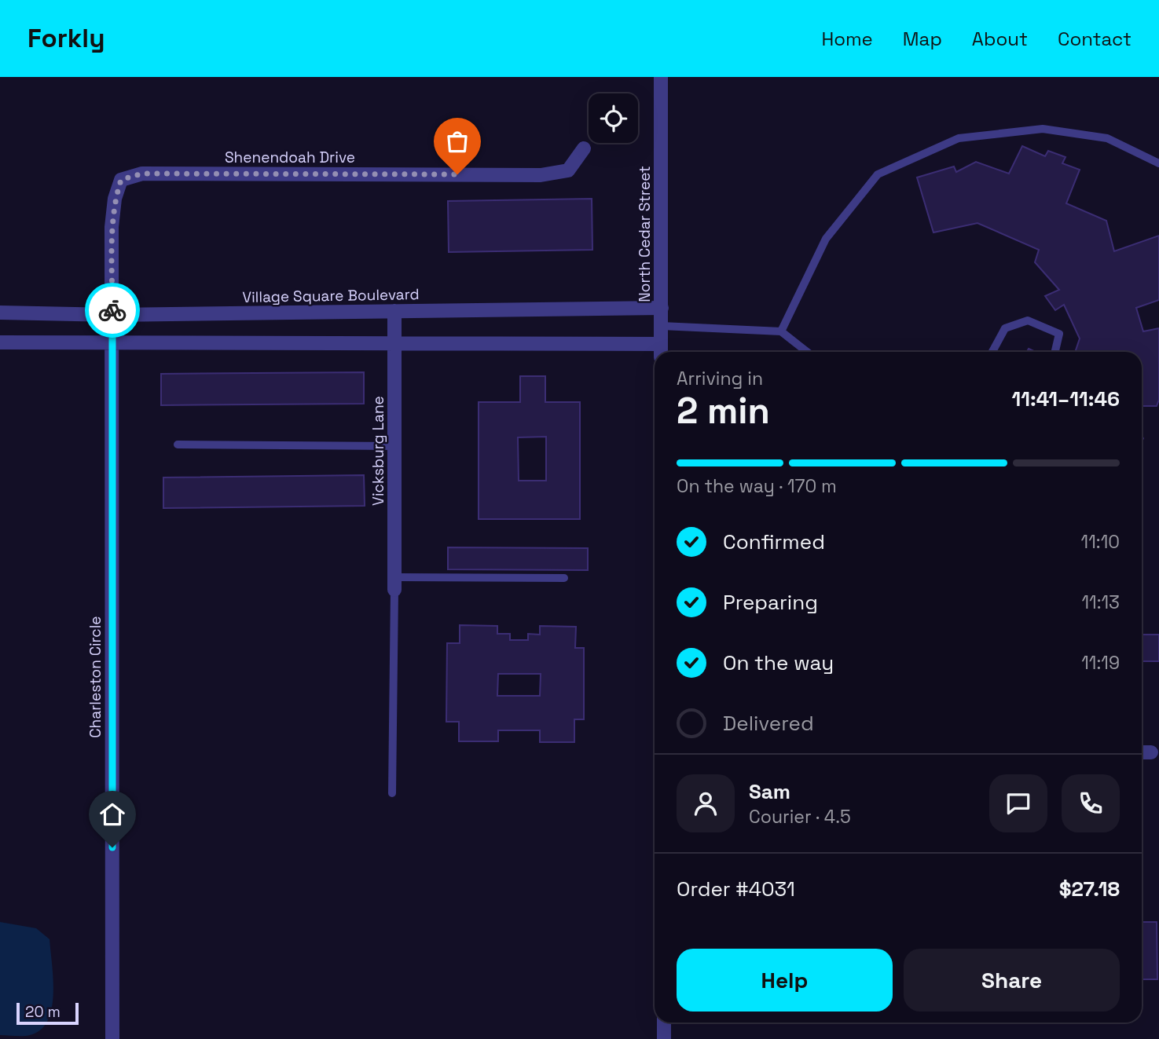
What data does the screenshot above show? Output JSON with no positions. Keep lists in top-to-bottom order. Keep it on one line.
{"streets":{"street":["Shenendoah Drive","North Cedar Street","Village Square Boulevard","Vicksburg Lane","Charleston Circle"]},"crossings":[["Shenendoah Drive","Village Square Boulevard"],["Shenendoah Drive","Charleston Circle"],["North Cedar Street","Village Square Boulevard"],["Village Square Boulevard","Vicksburg Lane"],["Village Square Boulevard","Charleston Circle"]],"scale_bar":"20 m","page":{"header":"Forkly","nav":["Home","Map","About","Contact"],"heading":["2 min","Arriving in","11:41–11:46"],"panel":["Sam","Courier · 4.5","Order #4031","$27.18"],"bar":"On the way · 170 m","list":[["Confirmed","11:10"],["Preparing","11:13"],["On the way","11:19"],"Delivered"],"buttons":["Help","Share"],"scale":"20 m"}}
